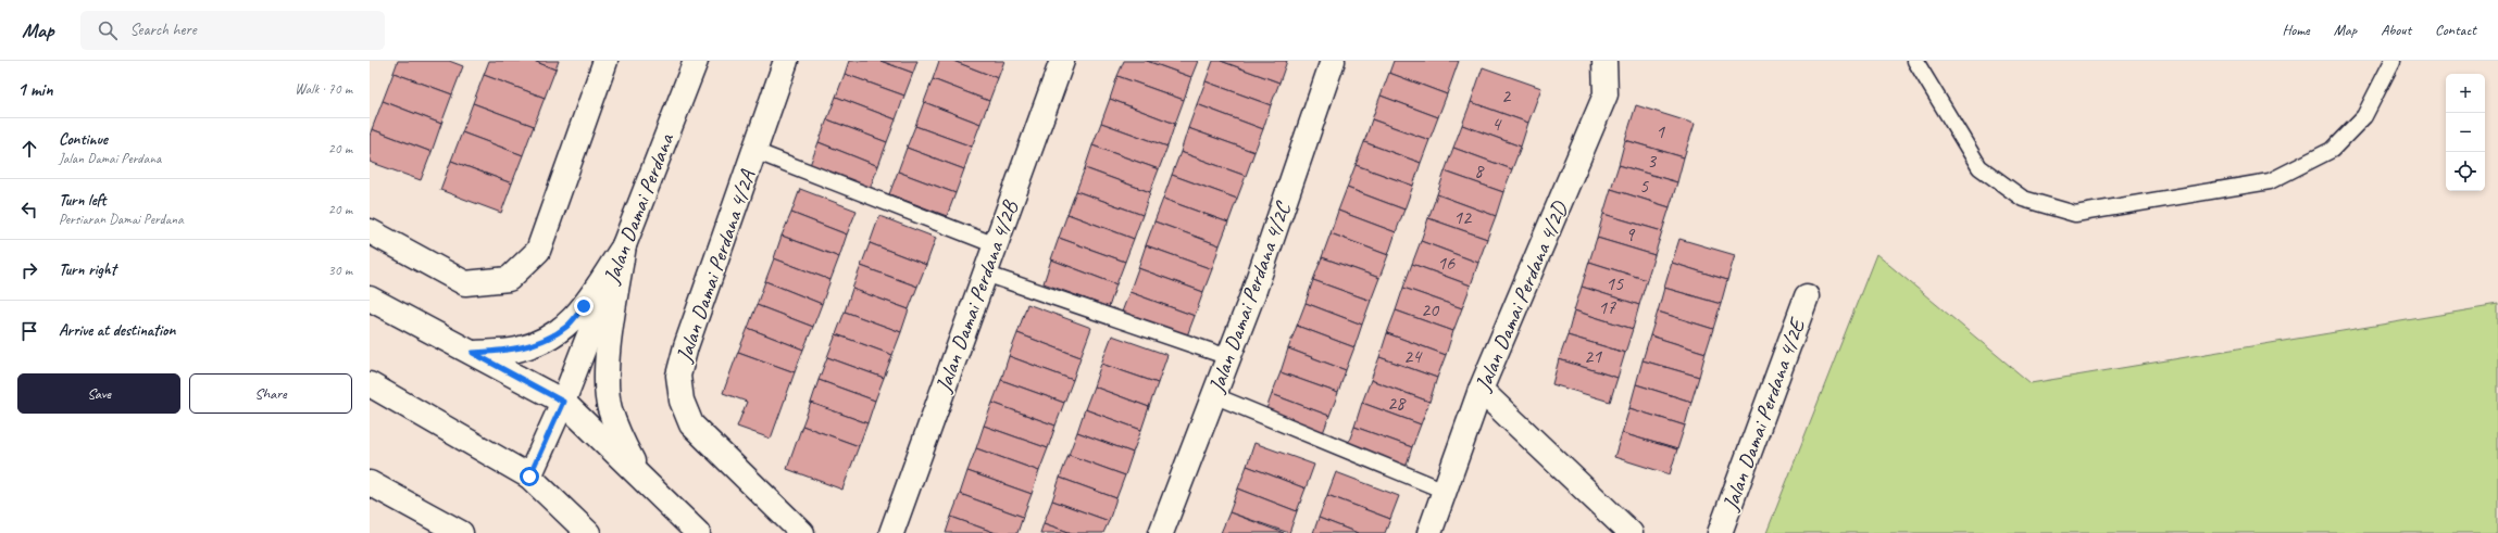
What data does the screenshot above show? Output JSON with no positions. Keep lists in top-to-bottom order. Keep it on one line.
{"streets":{"street":["Jalan Damai Perdana","Jalan Damai Perdana 4/2A","Jalan Damai Perdana 4/2B","Jalan Damai Perdana 4/2D","Jalan Damai Perdana 4/2C","Jalan Damai Perdana 4/2E"]},"house_numbers":["2","4","1","3","8","5","12","9","16","15","17","20","24","21","28"],"page":{"header":"Map","search":"Search here","nav":["Home","Map","About","Contact"],"heading":["1 min","Walk · 70 m"],"map_buttons":["+","−"],"list":[["Continue","Jalan Damai Perdana","20 m"],["Turn left","Persiaran Damai Perdana","20 m"],["Turn right","30 m"],"Arrive at destination"],"buttons":["Save","Share"]}}
